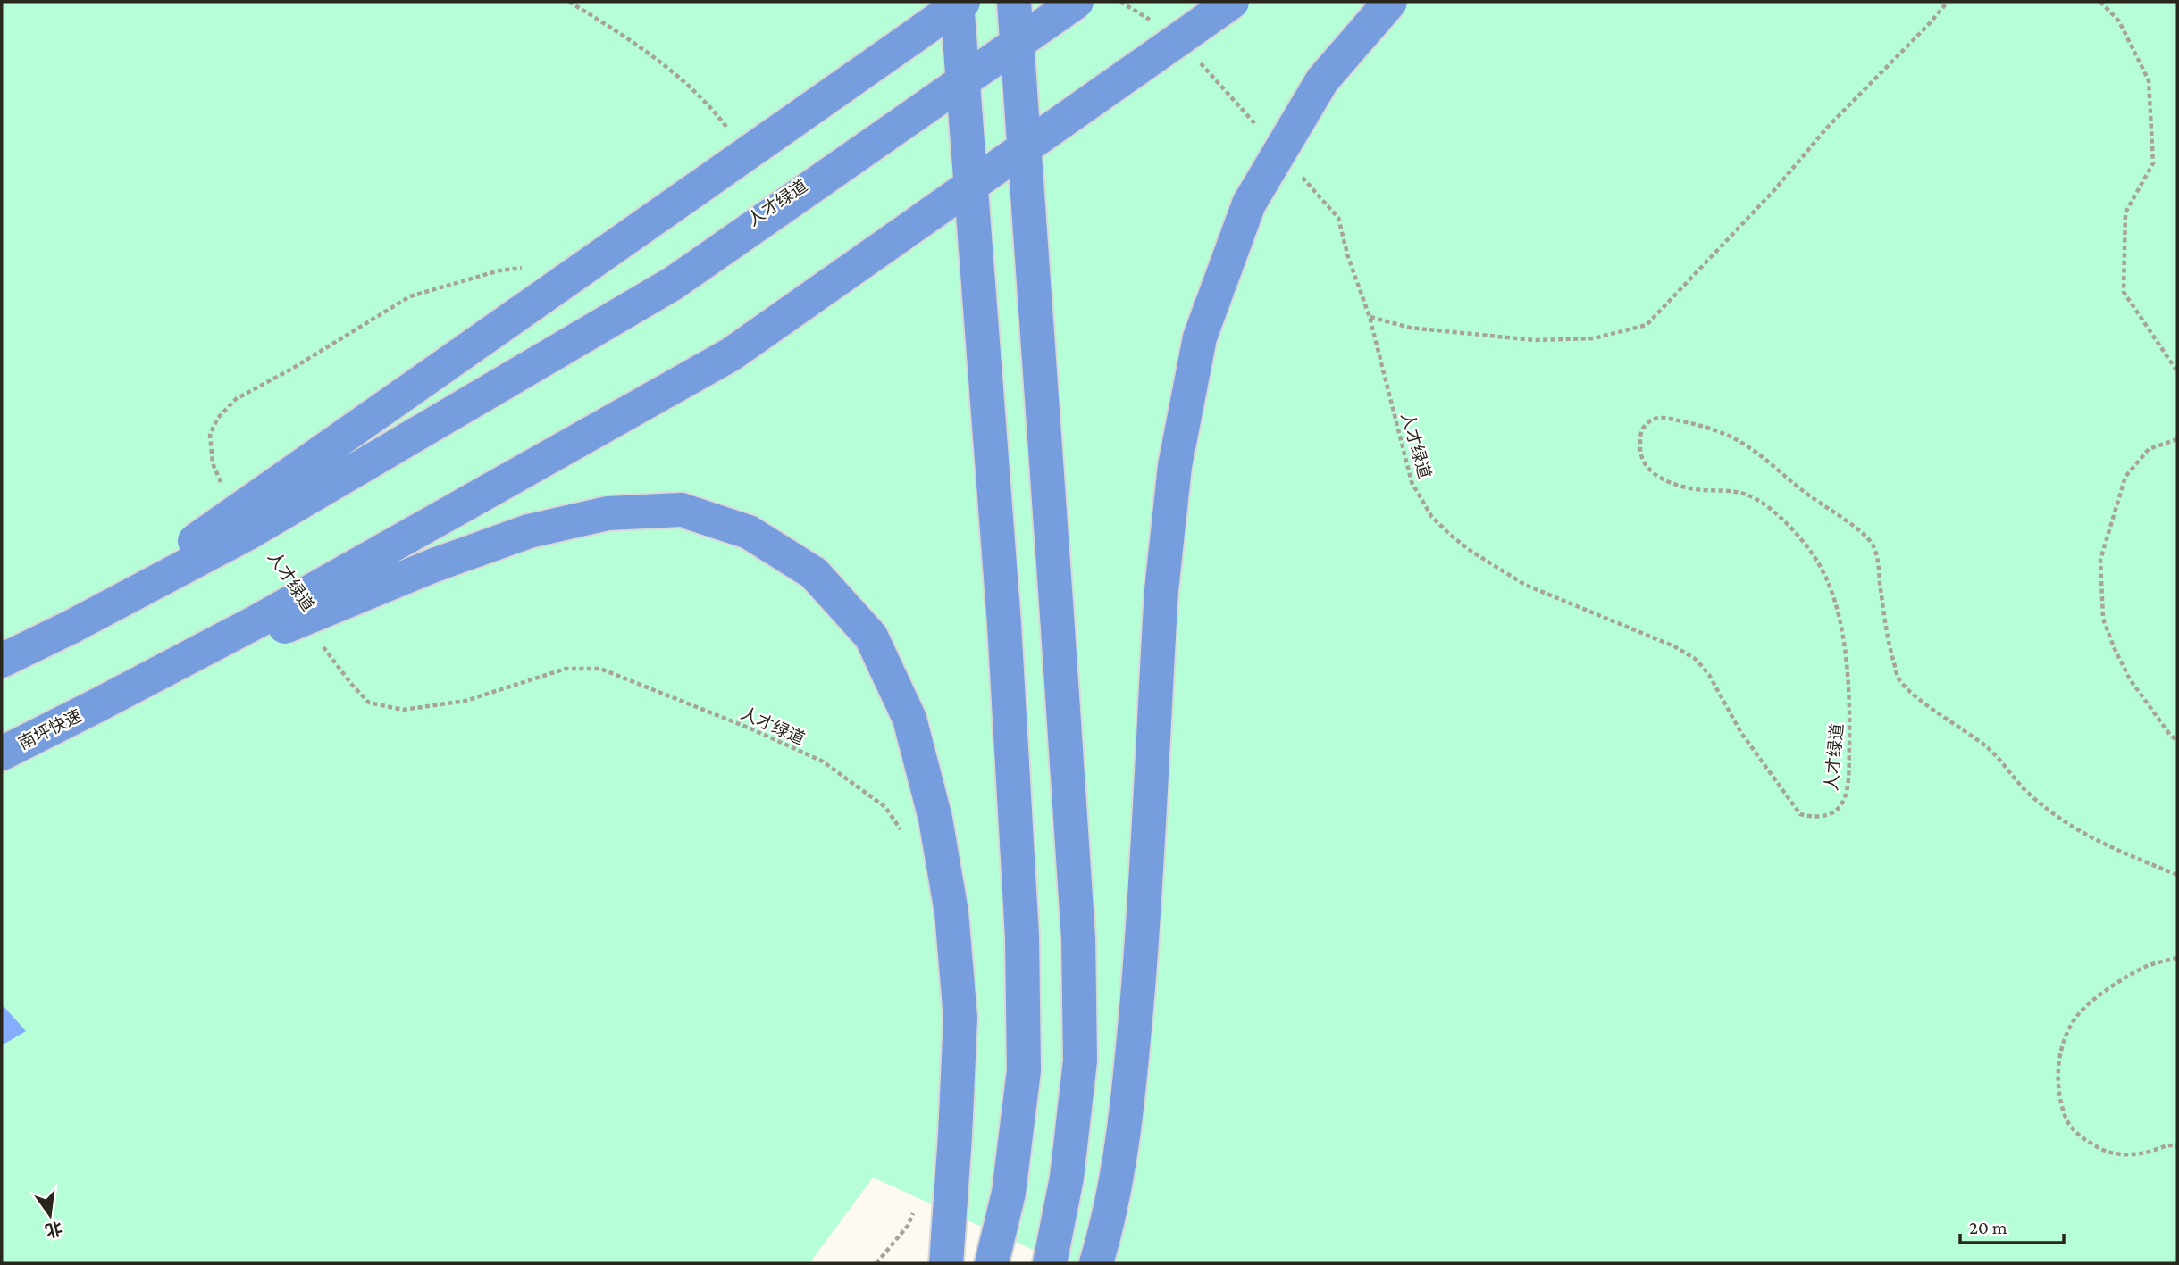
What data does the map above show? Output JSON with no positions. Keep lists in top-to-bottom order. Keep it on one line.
{"streets":{"highway":["南坪快速"],"path":["人才绿道"]},"scale_bar":"20 m","north":"bottom"}
